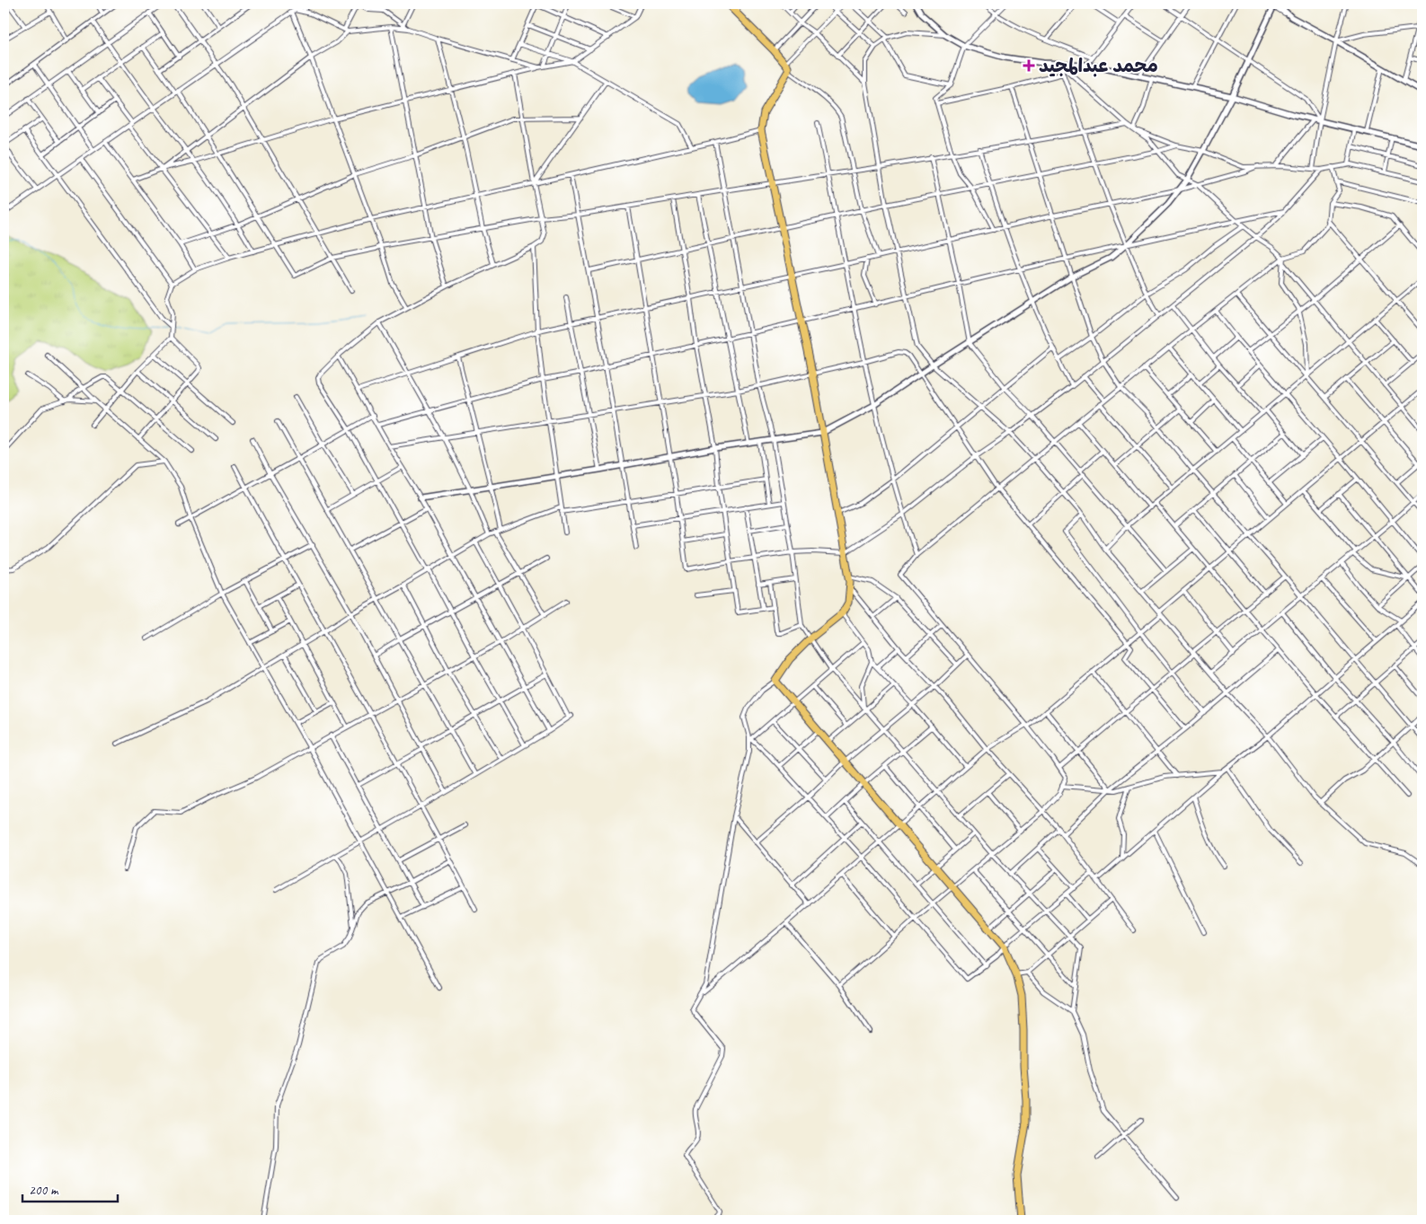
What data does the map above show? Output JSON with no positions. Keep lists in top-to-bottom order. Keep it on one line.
{"places":{"health":["محمد عبدالمجيد"]},"scale_bar":"200 m"}
